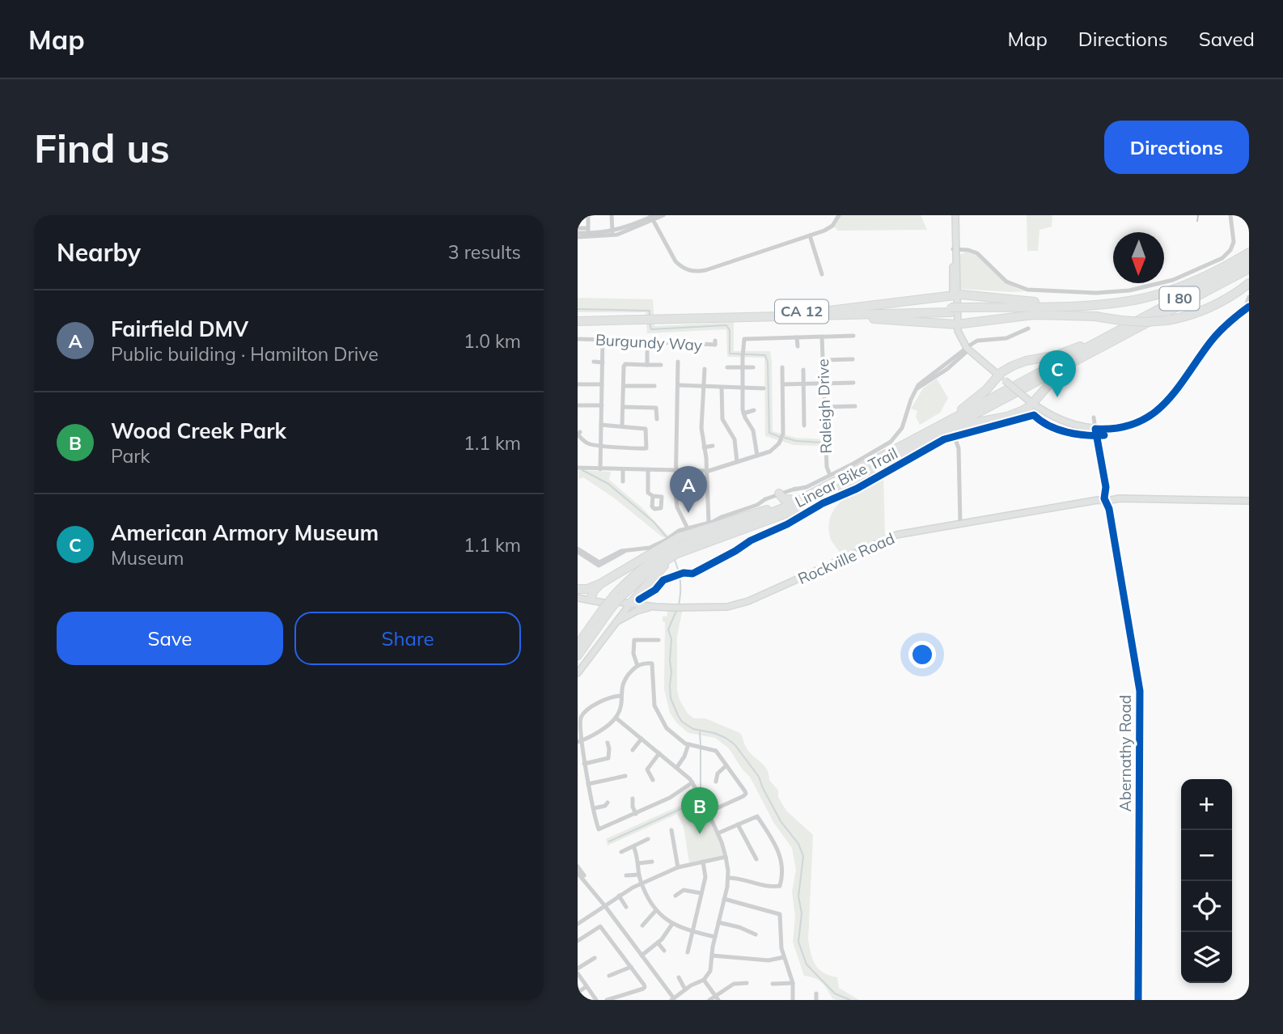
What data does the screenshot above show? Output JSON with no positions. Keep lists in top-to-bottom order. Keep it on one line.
{"streets":{"highway":["I 80","CA 12"],"main road":["Rockville Road","Abernathy Road"],"street":["Burgundy Way","Raleigh Drive"],"cycle path":["Linear Bike Trail"]},"crossings":[["Rockville Road","Abernathy Road"]],"north":"bottom","page":{"header":"Map","nav":["Map","Directions","Saved"],"buttons":["Directions",["Save","Share"]],"title":"Find us","heading":["Nearby","3 results"],"list":[{"mark":"A","name":"Fairfield DMV","note":"Public building · Hamilton Drive","value":"1.0 km"},{"mark":"B","name":"Wood Creek Park","note":"Park","value":"1.1 km"},{"mark":"C","name":"American Armory Museum","note":"Museum","value":"1.1 km"}],"pins":["C","A","B"],"map_buttons":["+","−"]}}
